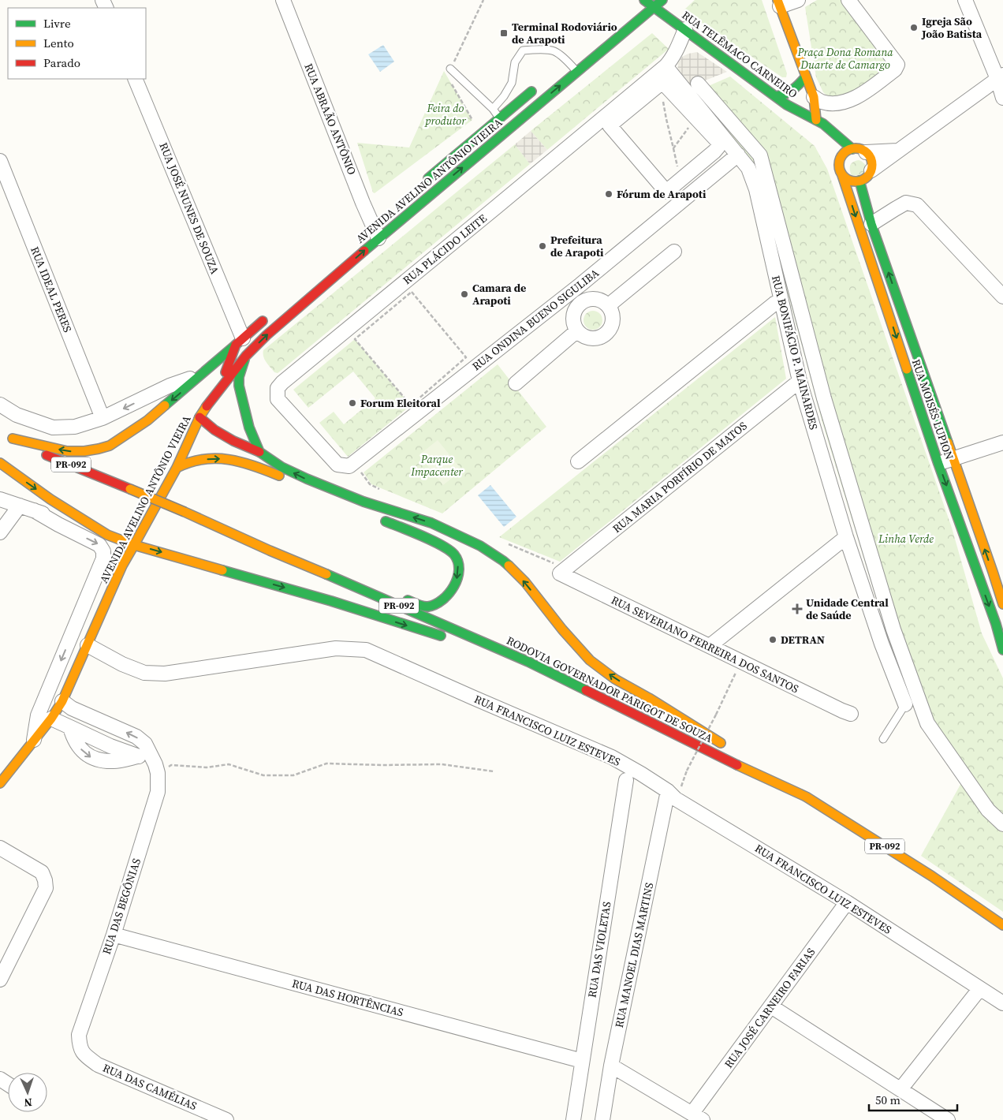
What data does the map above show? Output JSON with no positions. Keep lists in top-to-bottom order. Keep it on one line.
{"streets":{"main road":["RUA TELÊMACO CARNEIRO","AVENIDA AVELINO ANTÔNIO VIEIRA","RUA MOISÉS LUPION","PR-092","RODOVIA GOVERNADOR PARIGOT DE SOUZA"],"street":["RUA ABRAÃO ANTÔNIO","RUA JOSÉ NUNES DE SOUZA","RUA PLÁCIDO LEITE","RUA IDEAL PERES","RUA ONDINA BUENO SIGULIBA","RUA BONIFÁCIO P. MAINARDES","RUA MARIA PORFÍRIO DE MATOS","RUA SEVERIANO FERREIRA DOS SANTOS","RUA FRANCISCO LUIZ ESTEVES","RUA DAS BEGÔNIAS","RUA DAS VIOLETAS","RUA MANOEL DIAS MARTINS","RUA DAS HORTÊNCIAS","RUA JOSÉ CARNEIRO FARIAS","RUA DAS CAMÉLIAS"]},"crossings":[["RUA TELÊMACO CARNEIRO","AVENIDA AVELINO ANTÔNIO VIEIRA"],["RUA TELÊMACO CARNEIRO","RUA PLÁCIDO LEITE"],["RUA ABRAÃO ANTÔNIO","AVENIDA AVELINO ANTÔNIO VIEIRA"],["AVENIDA AVELINO ANTÔNIO VIEIRA","RUA JOSÉ NUNES DE SOUZA"],["AVENIDA AVELINO ANTÔNIO VIEIRA","RUA FRANCISCO LUIZ ESTEVES"],["AVENIDA AVELINO ANTÔNIO VIEIRA","RUA DAS BEGÔNIAS"],["RUA PLÁCIDO LEITE","RUA ONDINA BUENO SIGULIBA"],["RUA PLÁCIDO LEITE","RUA BONIFÁCIO P. MAINARDES"],["RUA ONDINA BUENO SIGULIBA","RUA BONIFÁCIO P. MAINARDES"],["RUA BONIFÁCIO P. MAINARDES","RUA MARIA PORFÍRIO DE MATOS"],["RUA MARIA PORFÍRIO DE MATOS","RUA SEVERIANO FERREIRA DOS SANTOS"],["RUA FRANCISCO LUIZ ESTEVES","RUA MANOEL DIAS MARTINS"],["RUA FRANCISCO LUIZ ESTEVES","RUA JOSÉ CARNEIRO FARIAS"],["RUA DAS BEGÔNIAS","RUA DAS HORTÊNCIAS"],["RUA DAS BEGÔNIAS","RUA DAS CAMÉLIAS"],["RUA DAS VIOLETAS","RUA DAS HORTÊNCIAS"]],"parks":["Praça Dona Romana Duarte de Camargo","Feira do produtor","Parque Impacenter","Linha Verde"],"places":{"other":["Igreja São João Batista","Fórum de Arapoti","Prefeitura de Arapoti","Camara de Arapoti","Forum Eleitoral","DETRAN"],"transit":["Terminal Rodoviário de Arapoti"],"health":["Unidade Central de Saúde"]},"legend":["Livre","Lento","Parado"],"scale_bar":"50 m","north":"bottom"}
